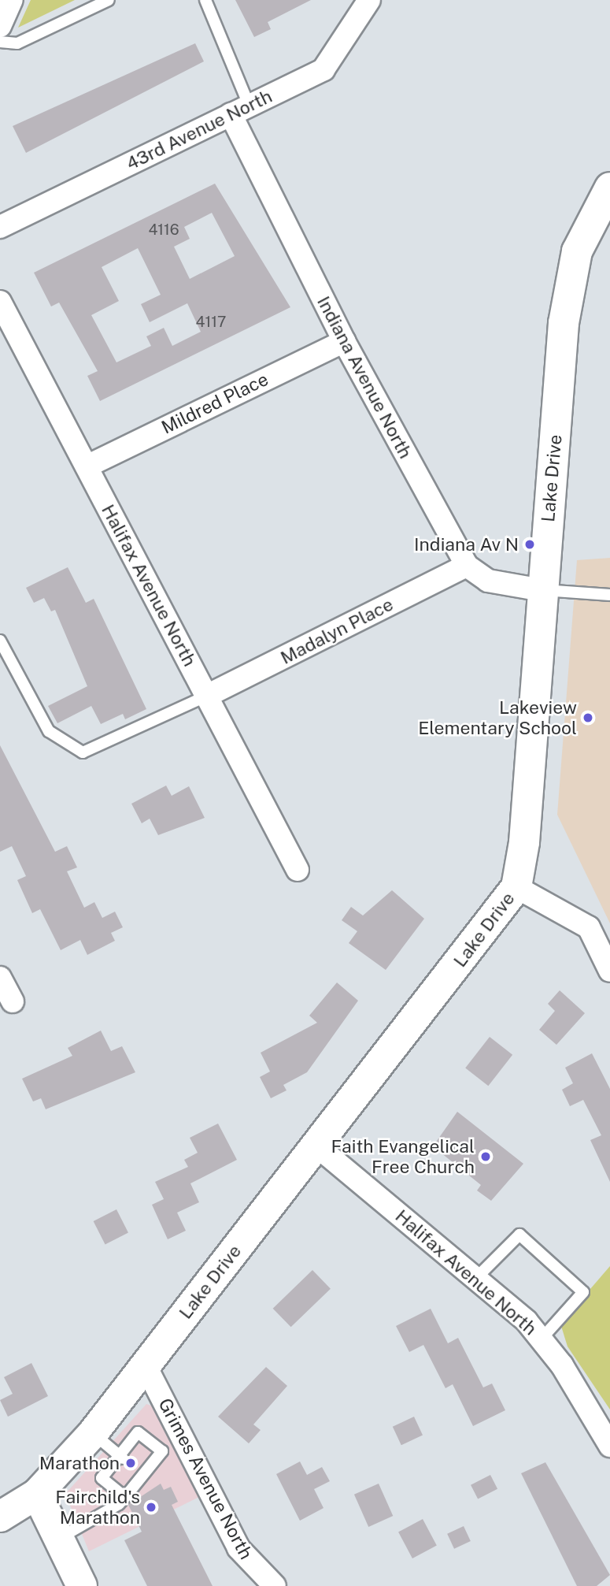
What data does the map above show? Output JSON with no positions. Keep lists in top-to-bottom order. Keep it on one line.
{"streets":{"street":["43rd Avenue North","Indiana Avenue North","Mildred Place","Lake Drive","Halifax Avenue North","Madalyn Place","Grimes Avenue North"]},"crossings":[["43rd Avenue North","Indiana Avenue North"],["Indiana Avenue North","Mildred Place"],["Indiana Avenue North","Lake Drive"],["Indiana Avenue North","Madalyn Place"],["Mildred Place","Halifax Avenue North"],["Lake Drive","Halifax Avenue North"],["Lake Drive","Grimes Avenue North"],["Halifax Avenue North","Madalyn Place"]],"places":["Indiana Av N","Lakeview Elementary School","Faith Evangelical Free Church","Marathon","Fairchild's Marathon"],"house_numbers":["4116","4117"]}
